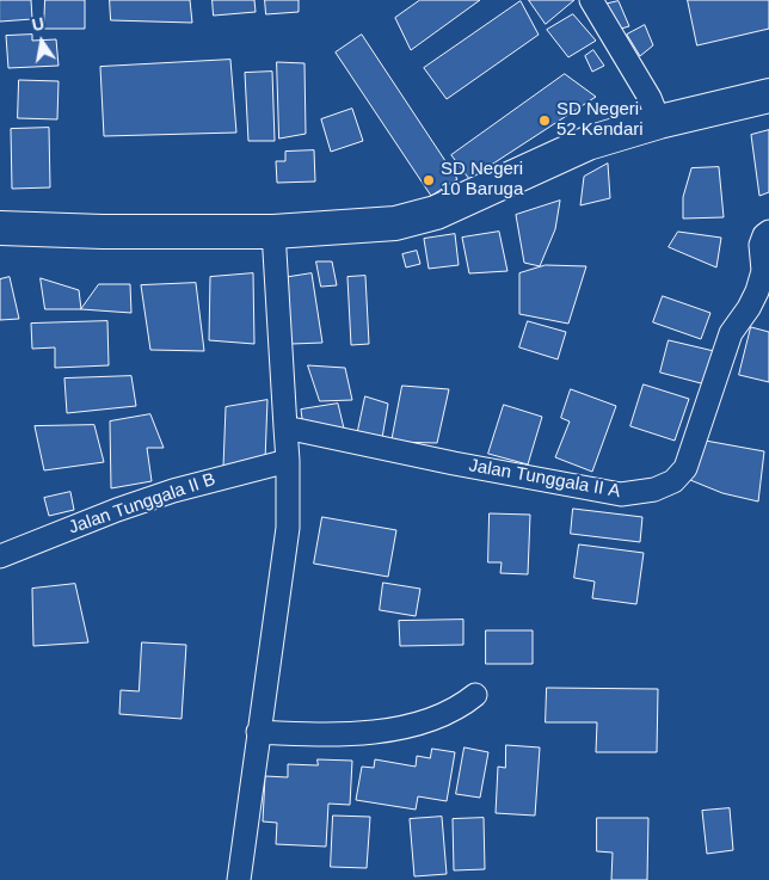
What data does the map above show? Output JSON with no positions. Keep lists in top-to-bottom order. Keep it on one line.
{"streets":{"street":["Jalan Tunggala II A","Jalan Tunggala II B"]},"places":["SD Negeri 52 Kendari","SD Negeri 10 Baruga"],"north":"top"}
